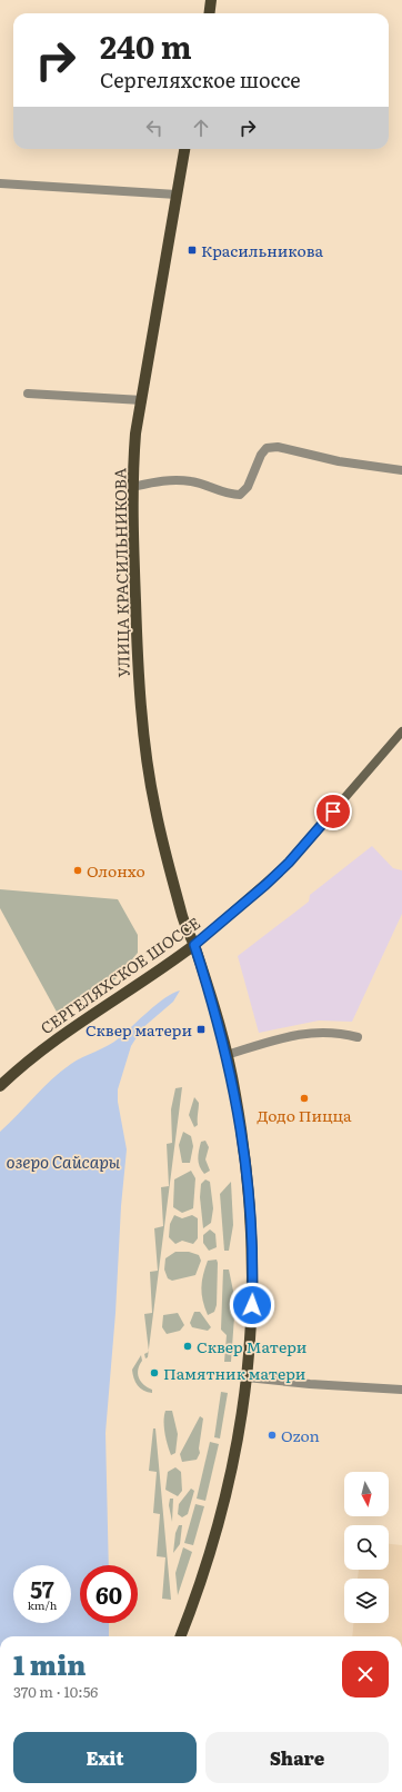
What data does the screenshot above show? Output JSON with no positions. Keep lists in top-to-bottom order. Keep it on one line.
{"streets":{"main road":["УЛИЦА КРАСИЛЬНИКОВА","СЕРГЕЛЯХСКОЕ ШОССЕ"]},"crossings":[["УЛИЦА КРАСИЛЬНИКОВА","СЕРГЕЛЯХСКОЕ ШОССЕ"]],"water":["озеро Сайсары"],"places":{"transit":["Красильникова","Сквер матери"],"other":["Олонхо","Додо Пицца","Сквер Матери","Памятник матери","Ozon"]},"north":"bottom","page":{"turn":["240 m","Сергеляхское шоссе"],"speed":"57 km/h","limit":"60","heading":["1 min","370 m · 10:56"],"buttons":["Exit","Share"]}}
